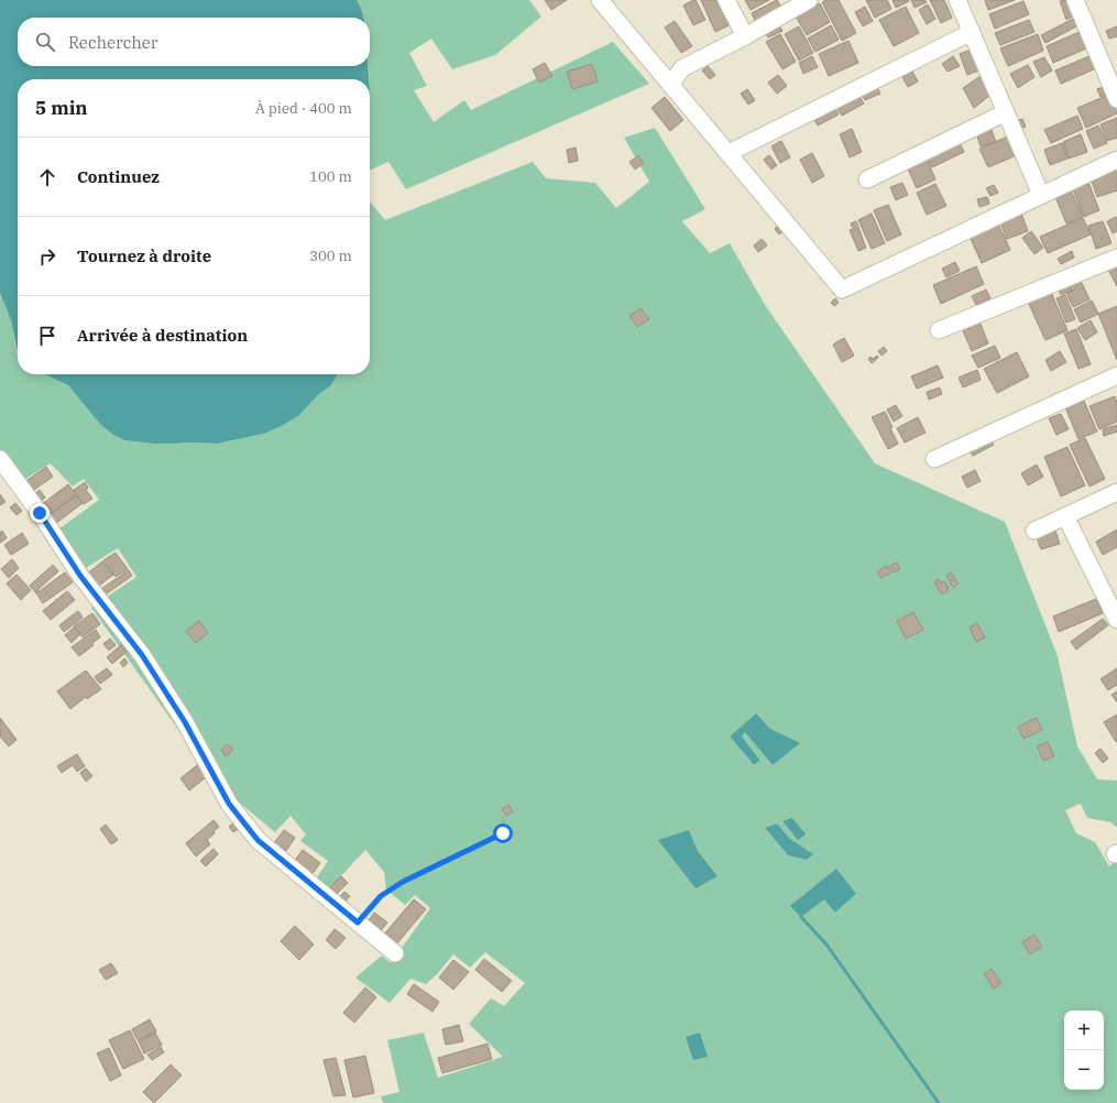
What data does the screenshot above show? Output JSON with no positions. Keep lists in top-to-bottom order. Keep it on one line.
{"page":{"search":"Rechercher","heading":["5 min","À pied · 400 m"],"list":[["Continuez","100 m"],["Tournez à droite","300 m"],"Arrivée à destination"],"map_buttons":["+","−"]}}
